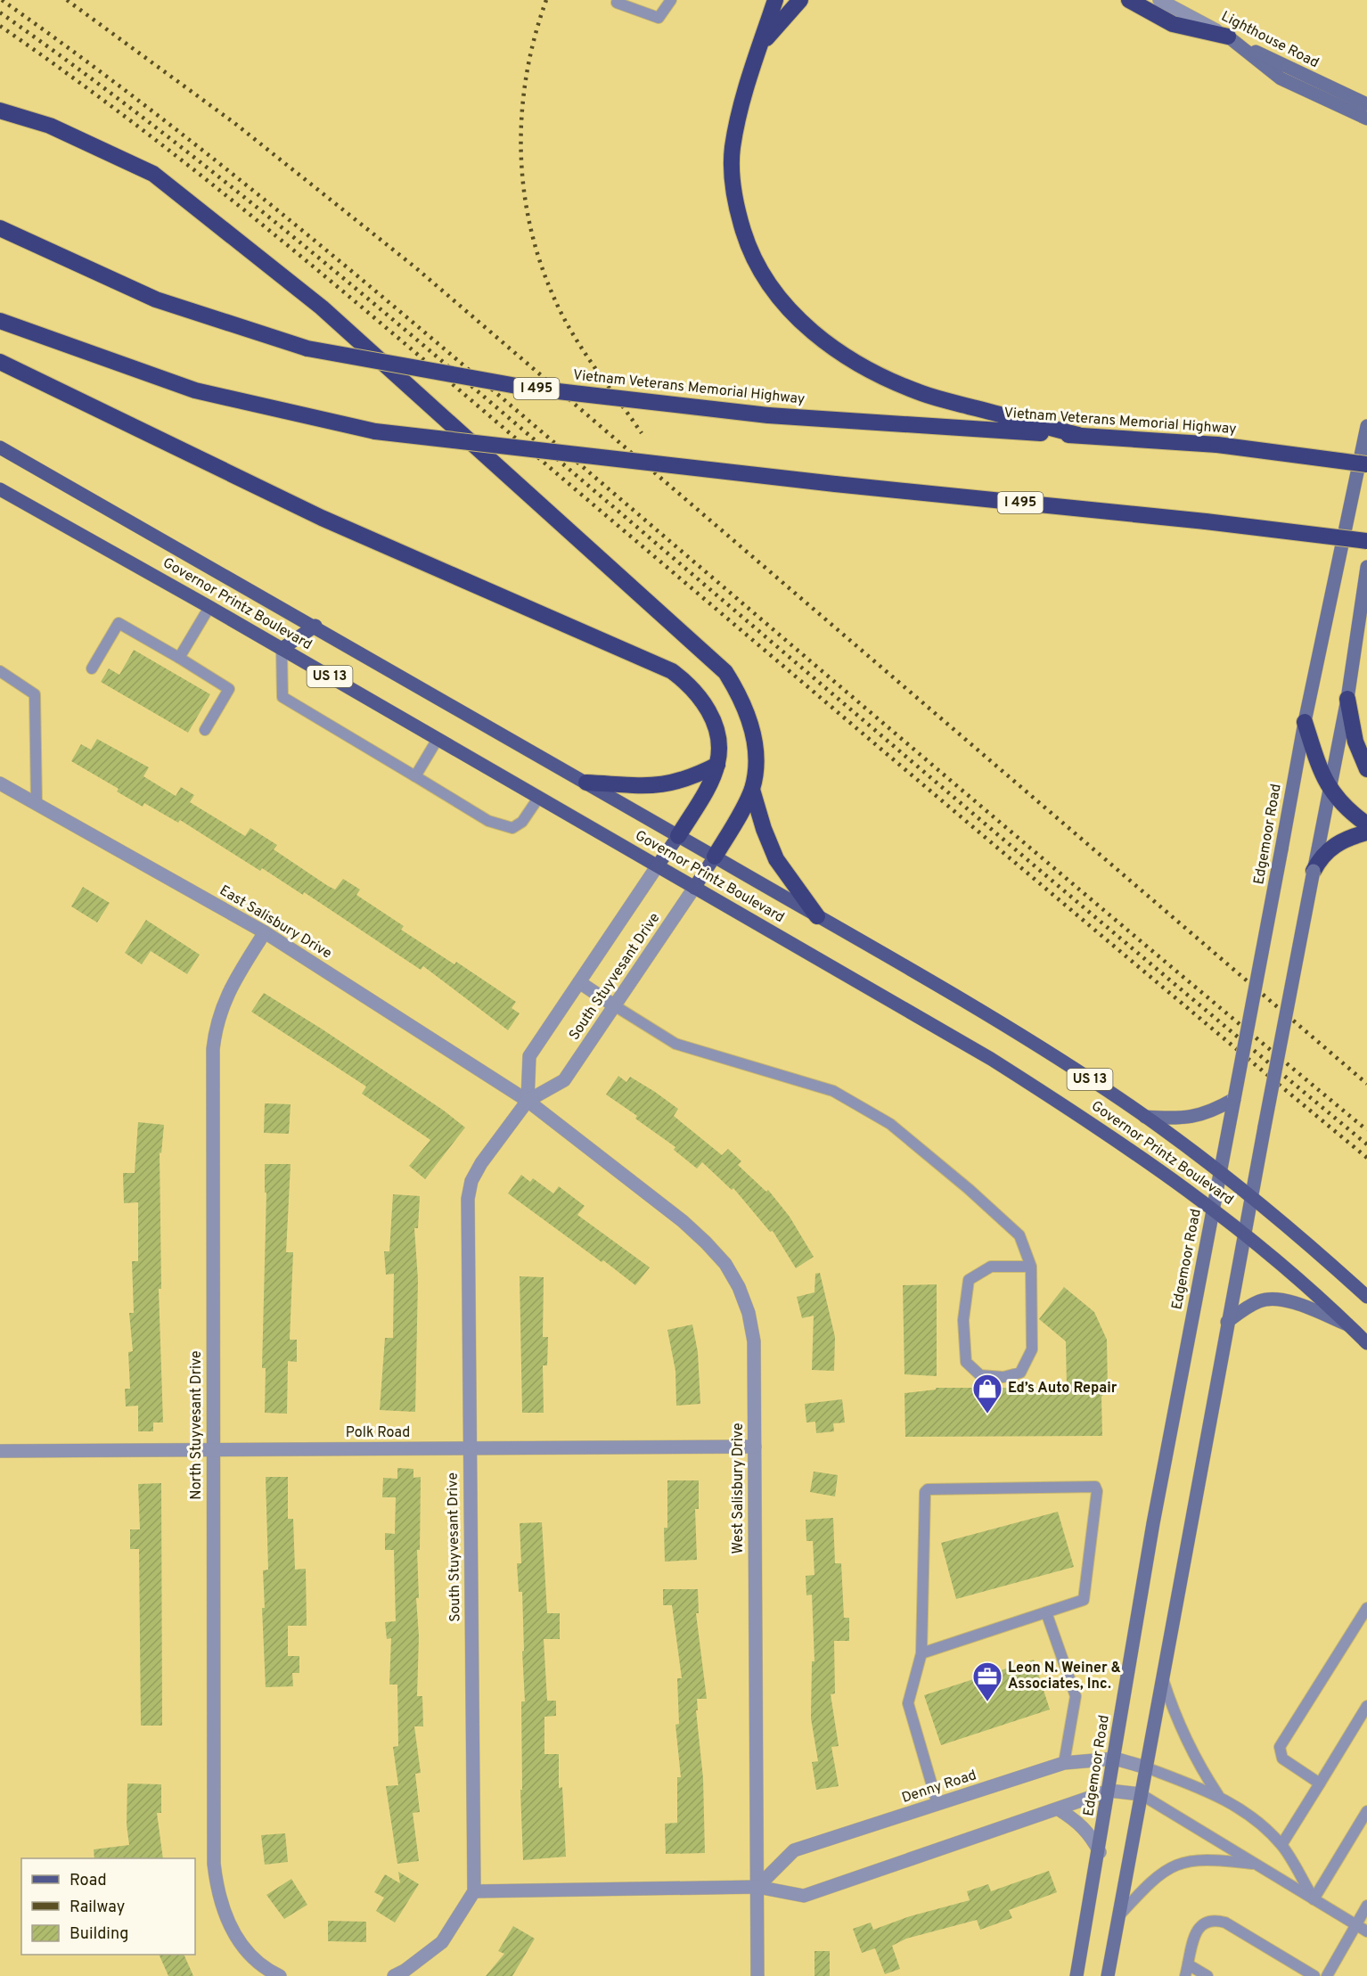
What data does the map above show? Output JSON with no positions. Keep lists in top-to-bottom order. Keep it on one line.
{"streets":{"highway":["Vietnam Veterans Memorial Highway","I 495"],"main road":["Lighthouse Road","Governor Printz Boulevard","US 13","Edgemoor Road","South Stuyvesant Drive"],"street":["East Salisbury Drive","North Stuyvesant Drive","Polk Road","West Salisbury Drive","Denny Road"]},"crossings":[["Governor Printz Boulevard","Edgemoor Road"],["Governor Printz Boulevard","South Stuyvesant Drive"],["Edgemoor Road","Denny Road"],["East Salisbury Drive","South Stuyvesant Drive"],["East Salisbury Drive","North Stuyvesant Drive"],["East Salisbury Drive","West Salisbury Drive"],["South Stuyvesant Drive","Polk Road"],["South Stuyvesant Drive","West Salisbury Drive"],["North Stuyvesant Drive","Polk Road"],["Polk Road","West Salisbury Drive"],["West Salisbury Drive","Denny Road"]],"places":{"shop":["Ed’s Auto Repair"],"office":["Leon N. Weiner & Associates, Inc."]},"legend":["Road","Railway","Building"]}
